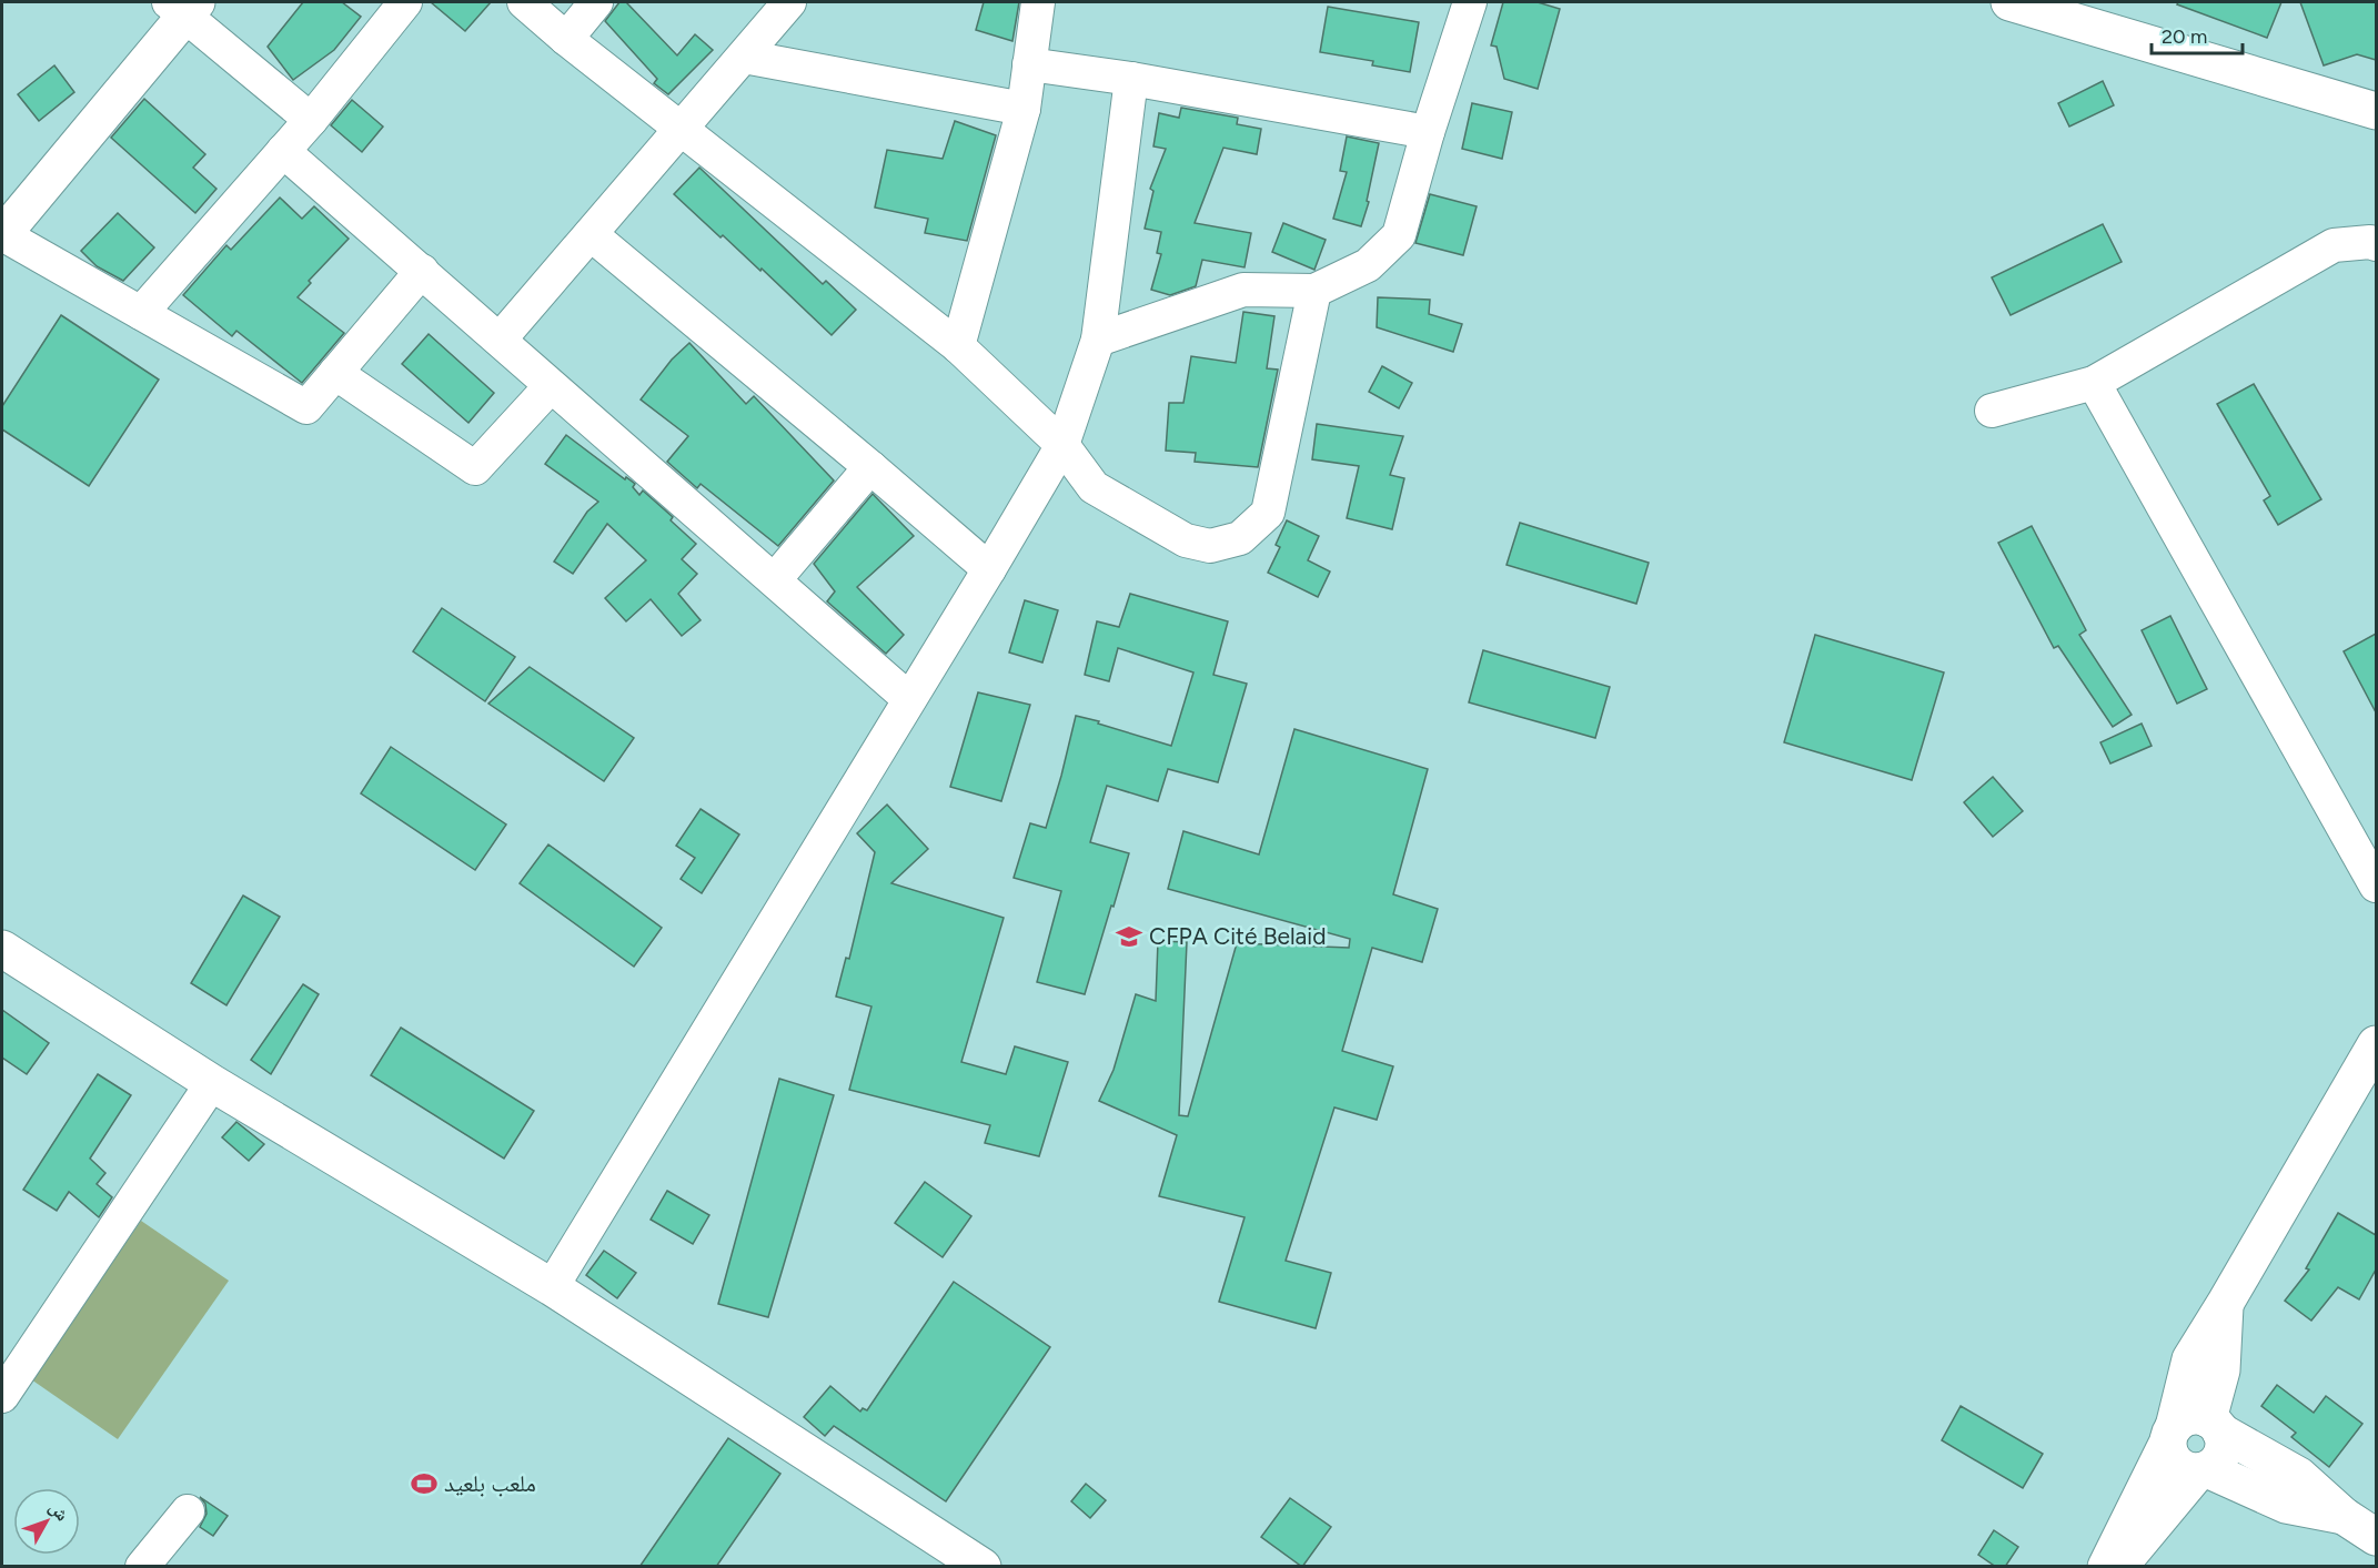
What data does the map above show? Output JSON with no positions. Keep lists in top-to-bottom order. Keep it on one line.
{"places":{"school or university":["CFPA Cité Belaid"],"sports":["ملعب بلعيد"]},"scale_bar":"20 m","north":"top right"}
